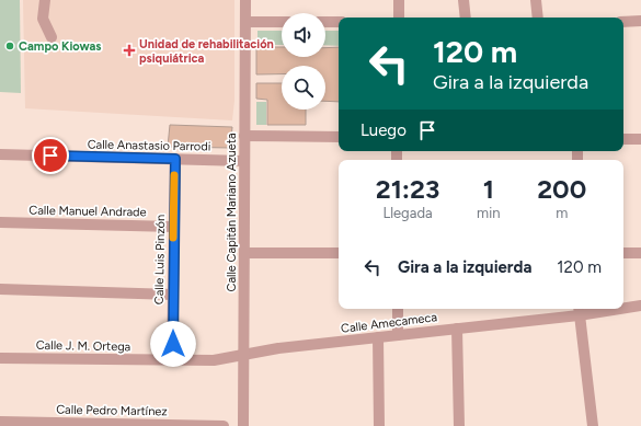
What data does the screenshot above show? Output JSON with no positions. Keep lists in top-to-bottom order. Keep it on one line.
{"streets":{"street":["Calle Anastasio Parrodi","Calle Manuel Andrade","Calle Capitán Mariano Azueta","Calle Luis Pinzón","Calle Amecameca","Calle J. M. Ortega","Calle Pedro Martínez"]},"crossings":[["Calle Anastasio Parrodi","Calle Capitán Mariano Azueta"],["Calle Anastasio Parrodi","Calle Luis Pinzón"],["Calle Manuel Andrade","Calle Luis Pinzón"],["Calle Capitán Mariano Azueta","Calle Amecameca"],["Calle Capitán Mariano Azueta","Calle J. M. Ortega"],["Calle Luis Pinzón","Calle J. M. Ortega"],["Calle Amecameca","Calle J. M. Ortega"]],"places":{"other":["Campo Kiowas"],"health":["Unidad de rehabilitación psiquiátrica"]},"page":{"turn":["120 m","Gira a la izquierda"],"then":"Luego","eta":["21:23","Llegada","1","min","200","m"],"list":[{"name":"Gira a la izquierda","value":"120 m"}]}}
